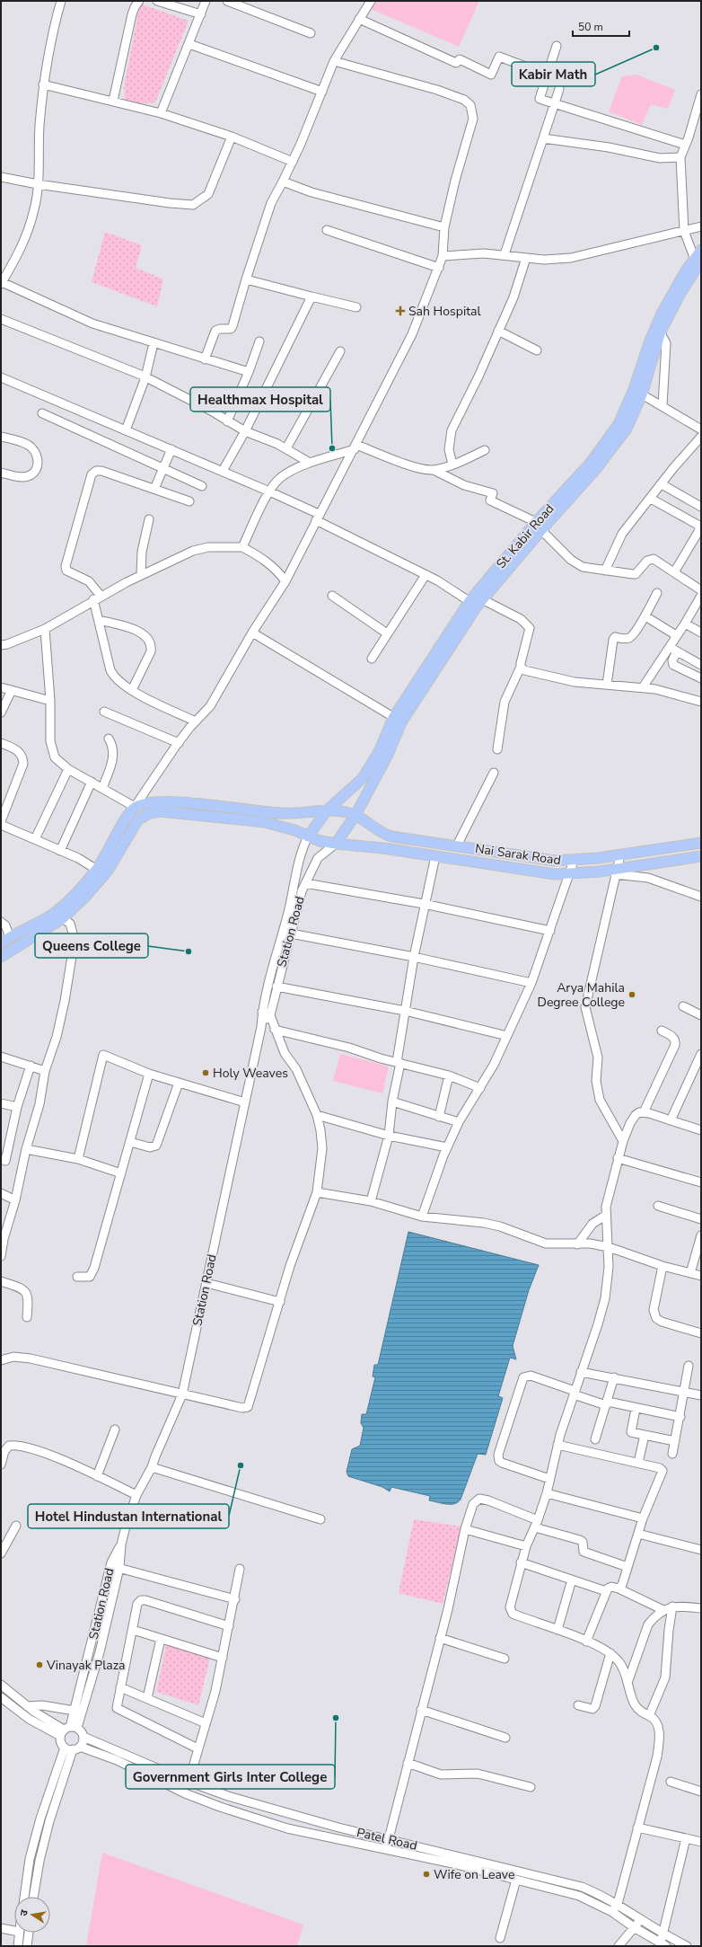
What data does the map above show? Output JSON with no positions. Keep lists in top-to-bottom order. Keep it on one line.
{"streets":{"main road":["St. Kabir Road","Nai Sarak Road"],"street":["Station Road","Patel Road"]},"crossings":[["St. Kabir Road","Nai Sarak Road"],["St. Kabir Road","Station Road"],["Nai Sarak Road","Station Road"]],"places":{"other":["Kabir Math","Healthmax Hospital","Queens College","Arya Mahila Degree College","Holy Weaves","Hotel Hindustan International","Vinayak Plaza","Government Girls Inter College","Wife on Leave"],"health":["Sah Hospital"]},"scale_bar":"50 m","north":"left"}
